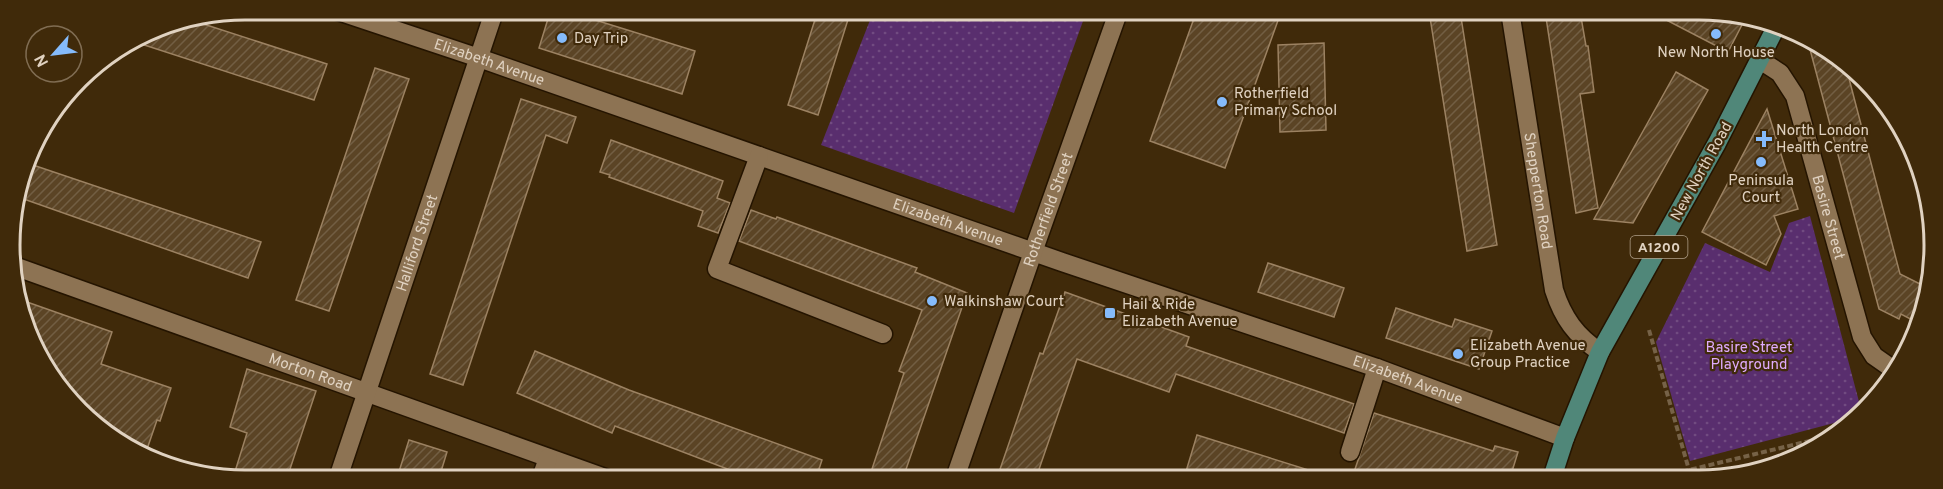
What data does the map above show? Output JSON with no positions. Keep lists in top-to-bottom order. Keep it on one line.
{"streets":{"main road":["New North Road","A1200"],"street":["Elizabeth Avenue","Shepperton Road","Rotherfield Street","Basire Street","Halliford Street","Morton Road"]},"crossings":[["Elizabeth Avenue","New North Road"],["Elizabeth Avenue","Rotherfield Street"],["Elizabeth Avenue","Halliford Street"],["New North Road","Shepperton Road"],["New North Road","Basire Street"],["Halliford Street","Morton Road"]],"parks":["Basire Street Playground"],"places":{"other":["New North House","Day Trip","Rotherfield Primary School","Peninsula Court","Walkinshaw Court","Elizabeth Avenue Group Practice"],"health":["North London Health Centre"],"transit":["Hail & Ride Elizabeth Avenue"]},"north":"bottom left"}
